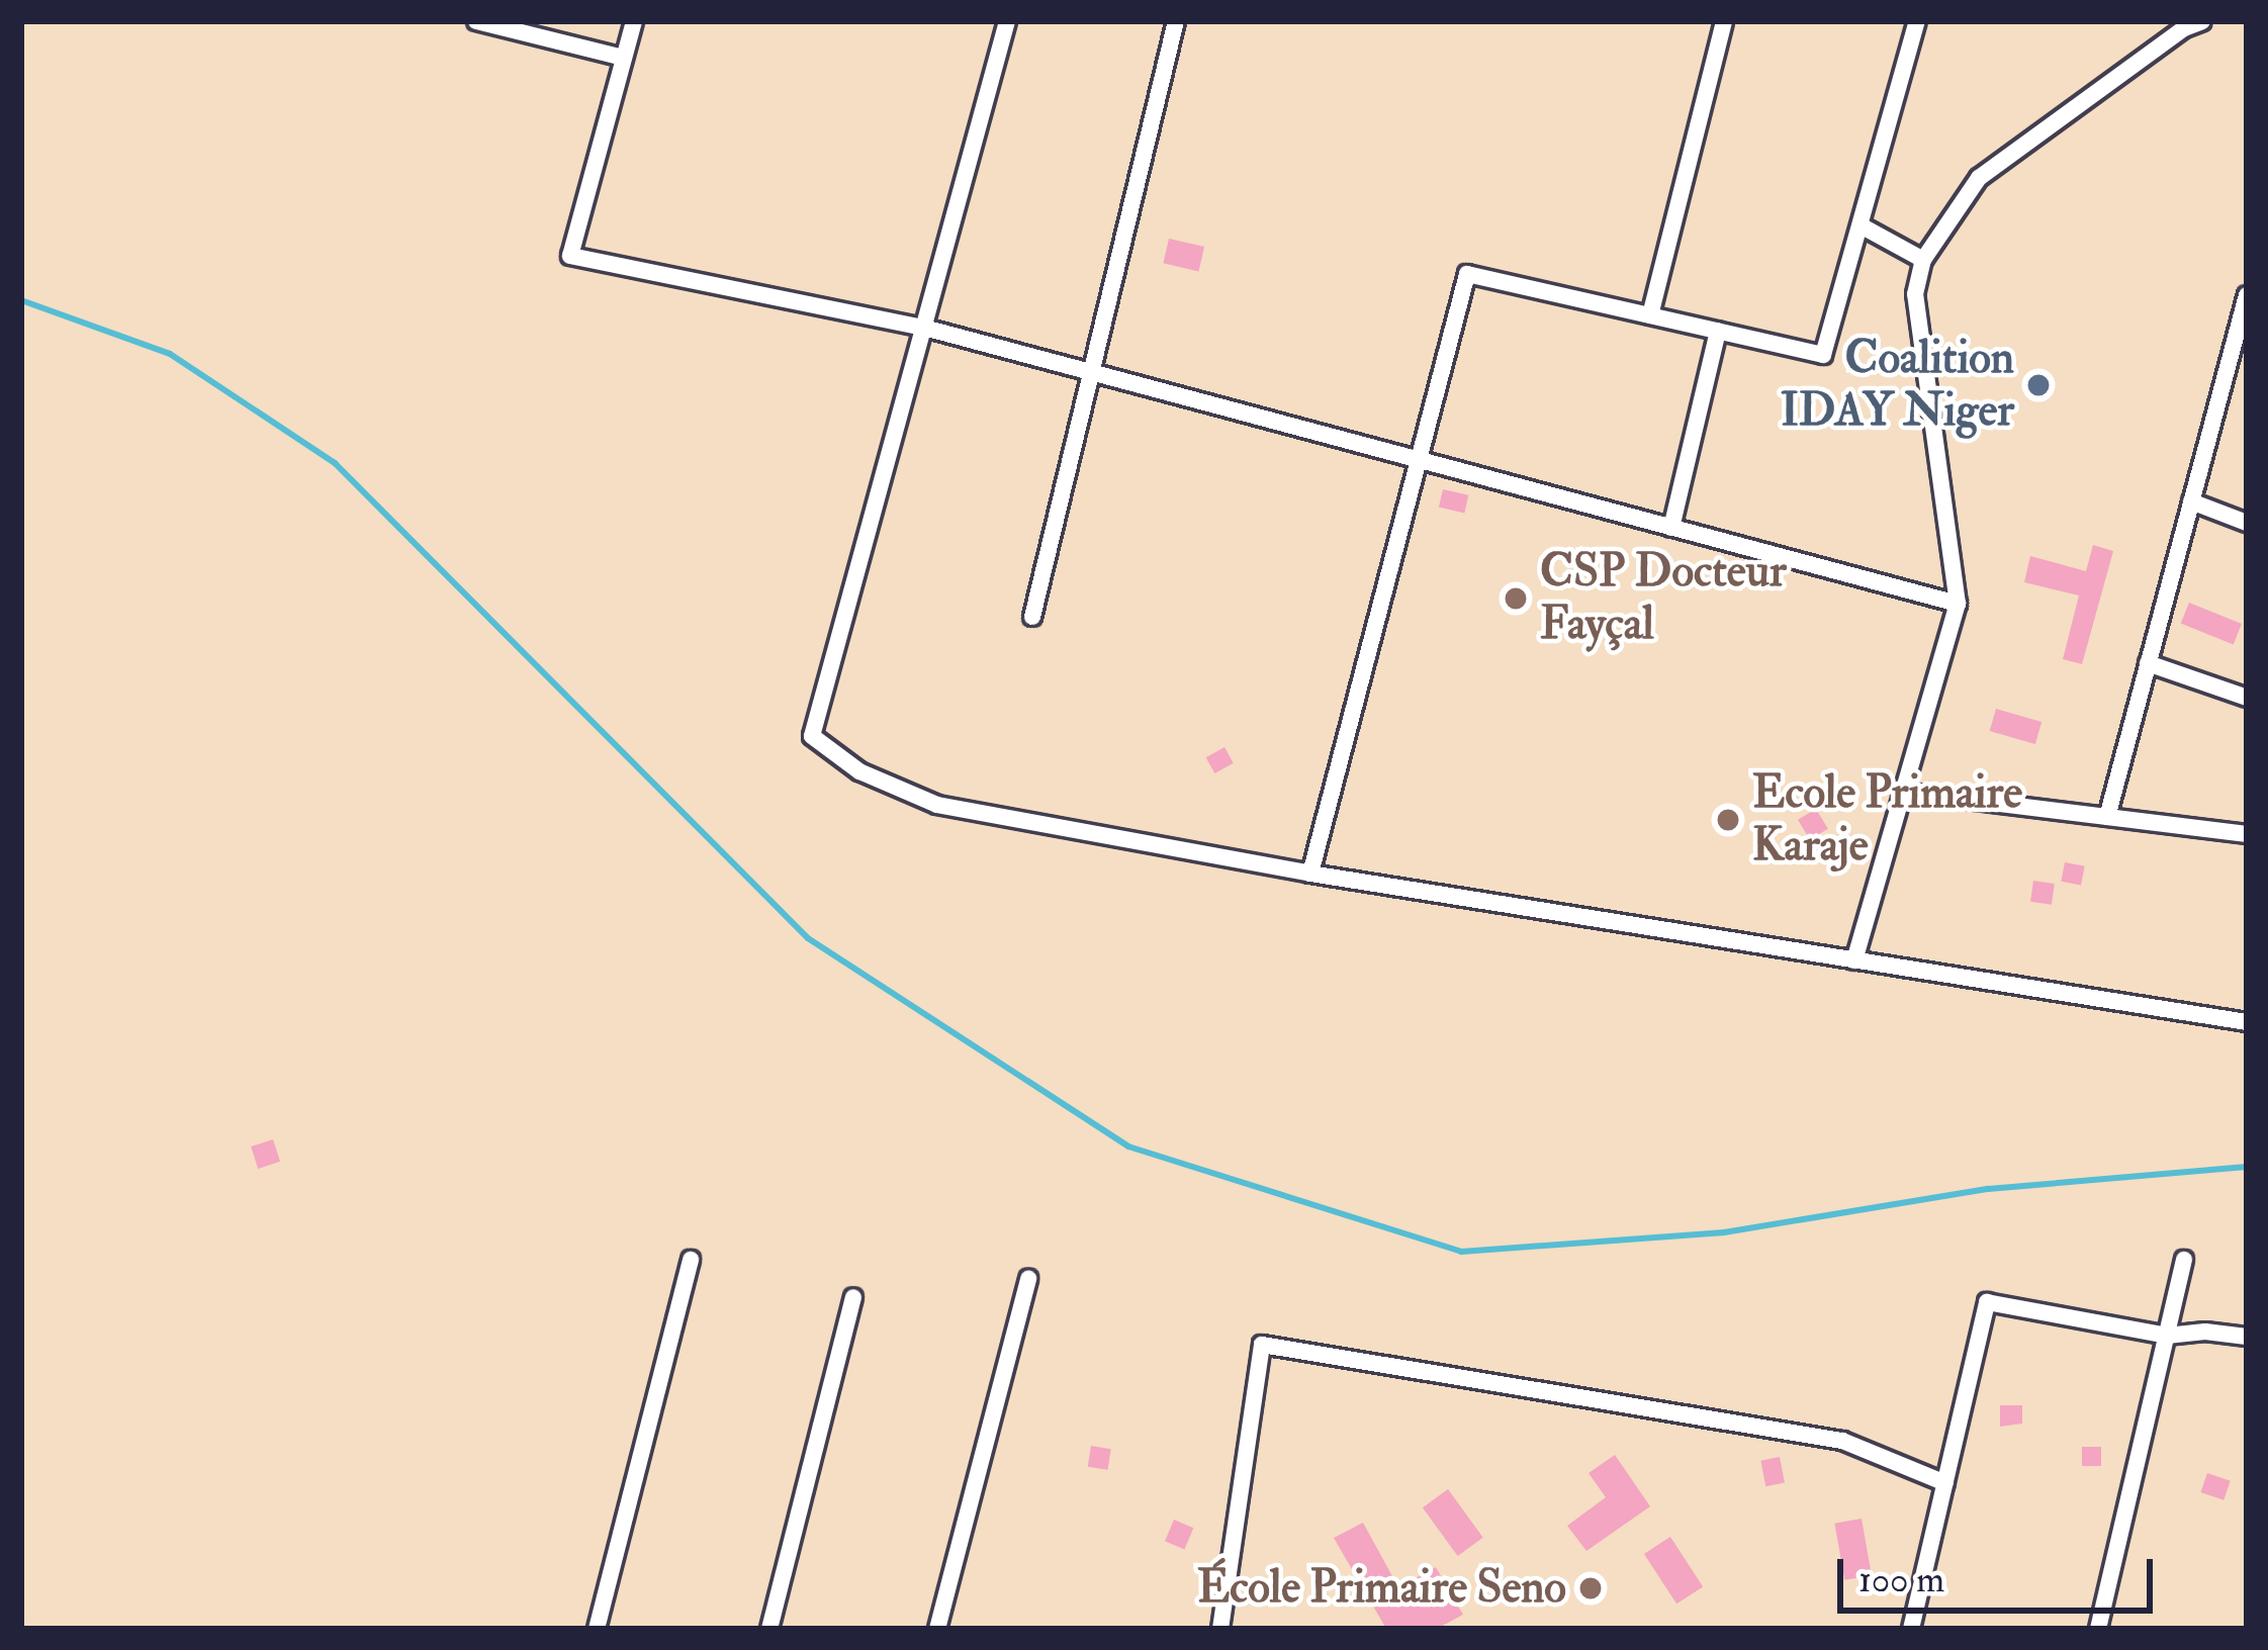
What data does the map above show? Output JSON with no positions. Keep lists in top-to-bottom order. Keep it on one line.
{"places":["Coalition IDAY Niger","CSP Docteur Fayçal","Ecole Primaire Karaje","École Primaire Seno"],"scale_bar":"100 m"}
